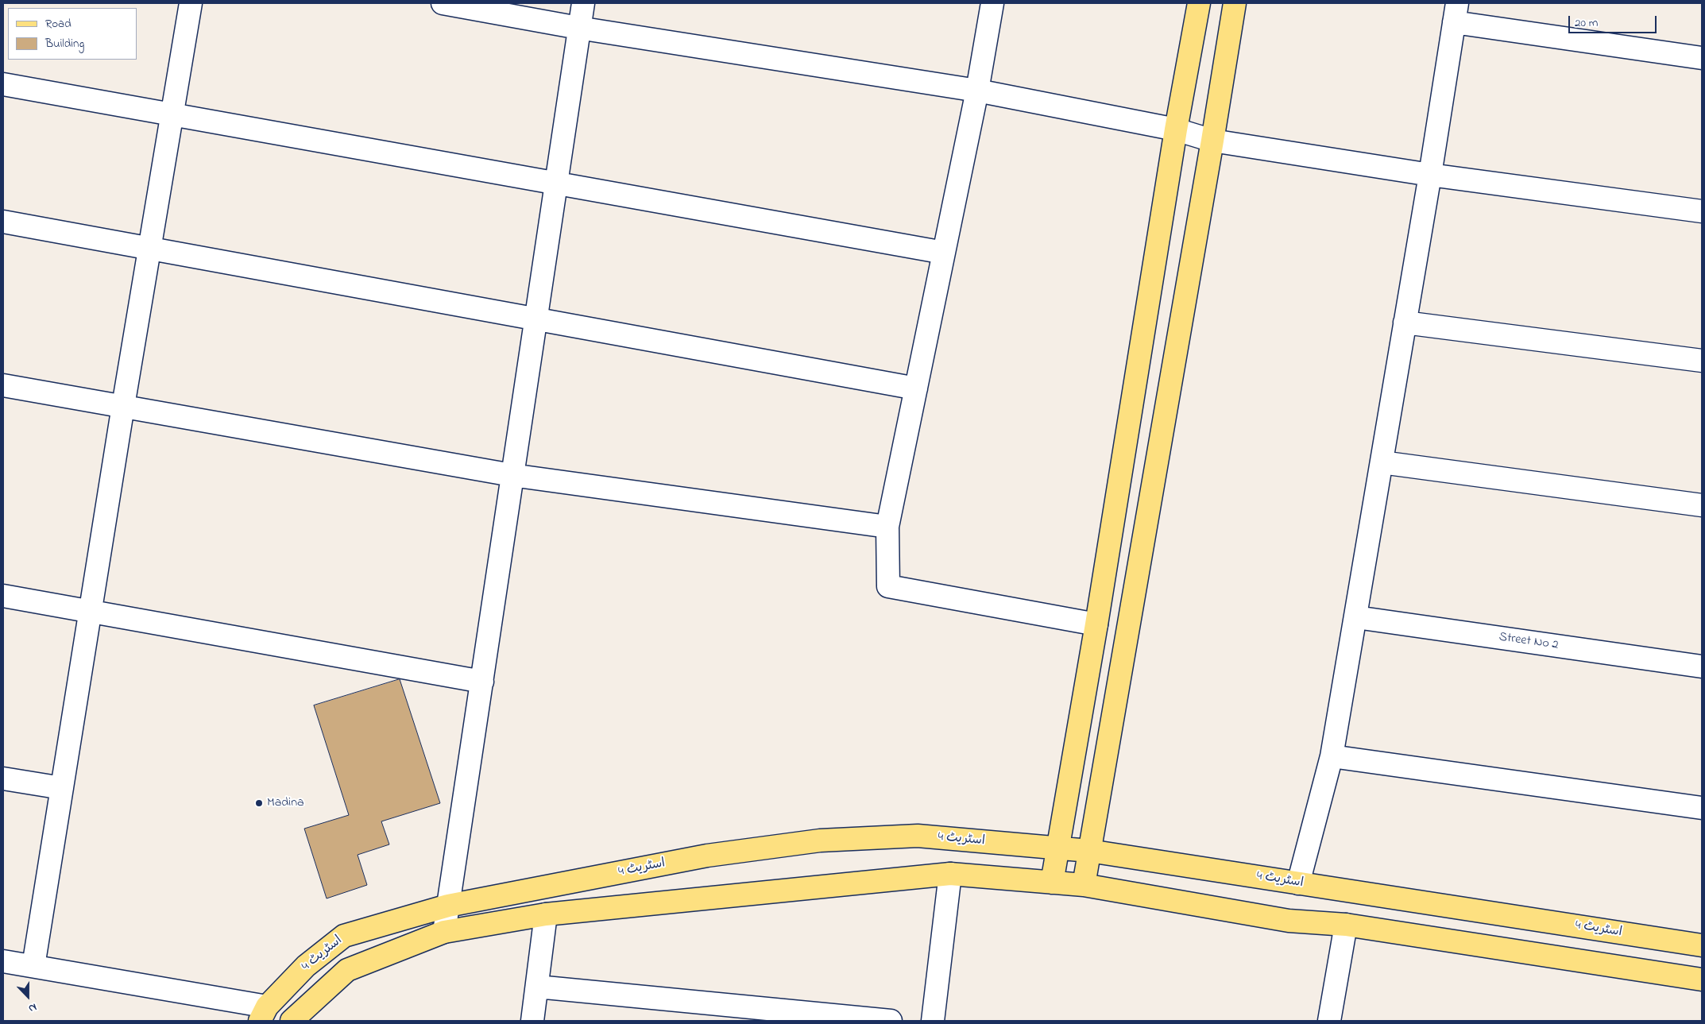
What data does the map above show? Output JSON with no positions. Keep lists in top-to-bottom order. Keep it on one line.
{"streets":{"main road":["اسٹریٹ 4"],"street":["Street No 2"]},"places":["Madina"],"legend":["Road","Building"],"scale_bar":"20 m","north":"bottom"}
